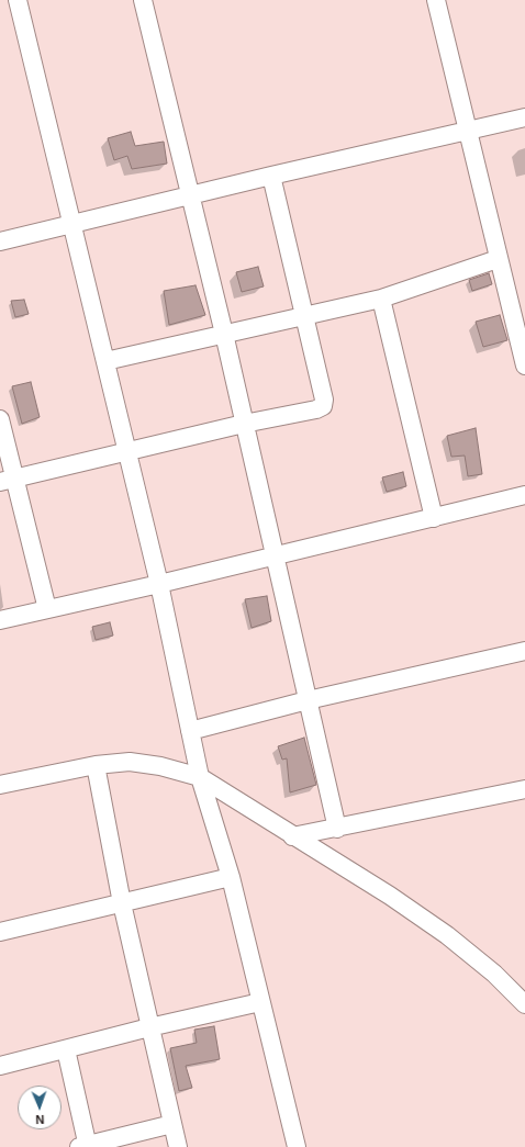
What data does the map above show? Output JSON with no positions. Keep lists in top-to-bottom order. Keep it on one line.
{"north":"bottom"}
